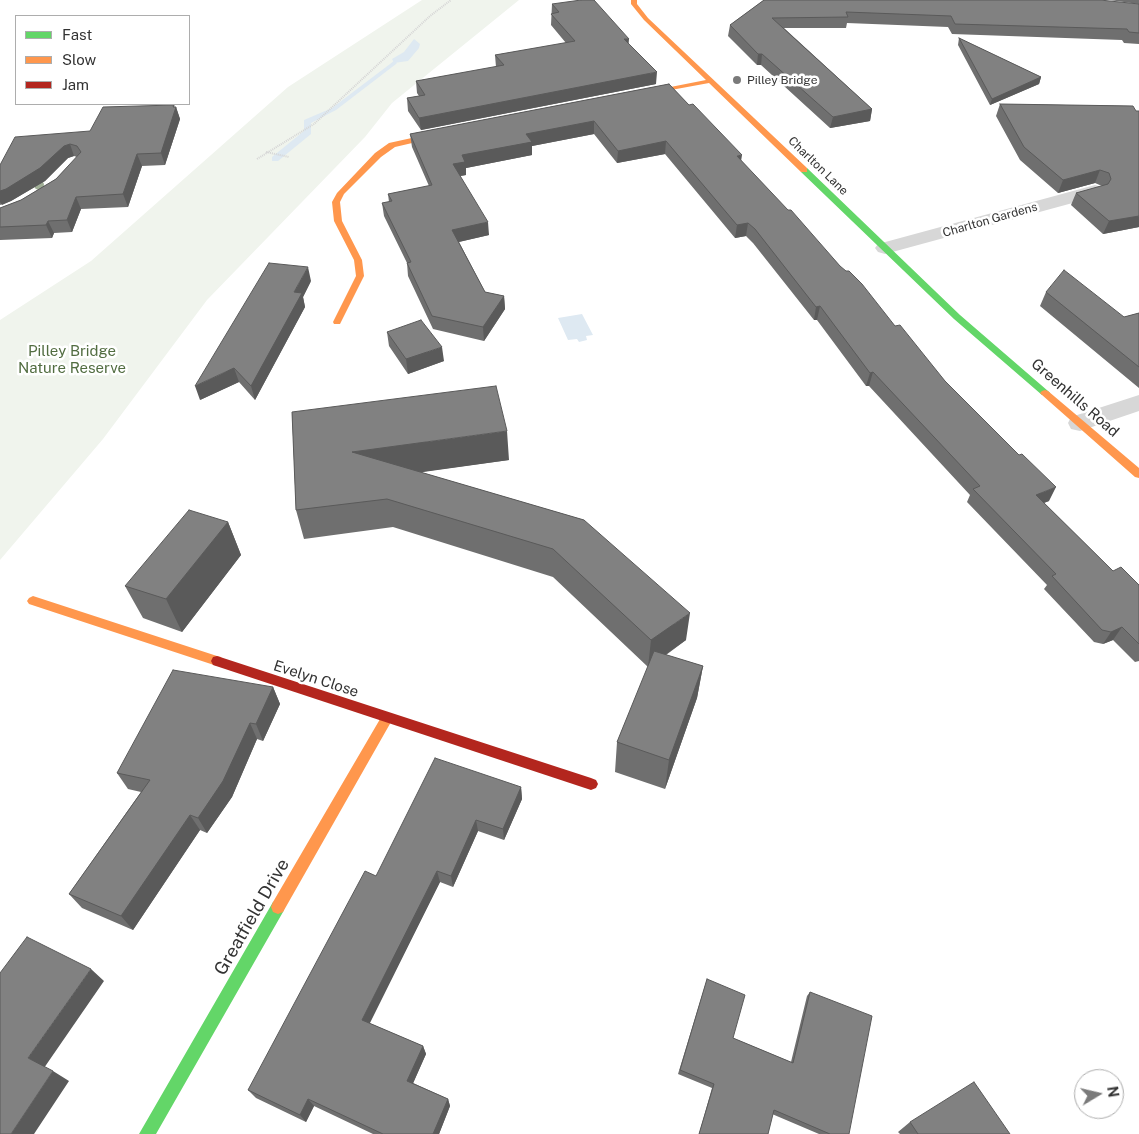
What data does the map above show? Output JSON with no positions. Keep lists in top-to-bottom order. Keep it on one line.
{"streets":{"street":["Charlton Lane","Charlton Gardens","Greenhills Road","Evelyn Close","Greatfield Drive"]},"crossings":[["Charlton Lane","Charlton Gardens"],["Charlton Lane","Greenhills Road"],["Evelyn Close","Greatfield Drive"]],"parks":["Pilley Bridge Nature Reserve"],"places":["Pilley Bridge"],"legend":["Fast","Slow","Jam"],"north":"right"}
